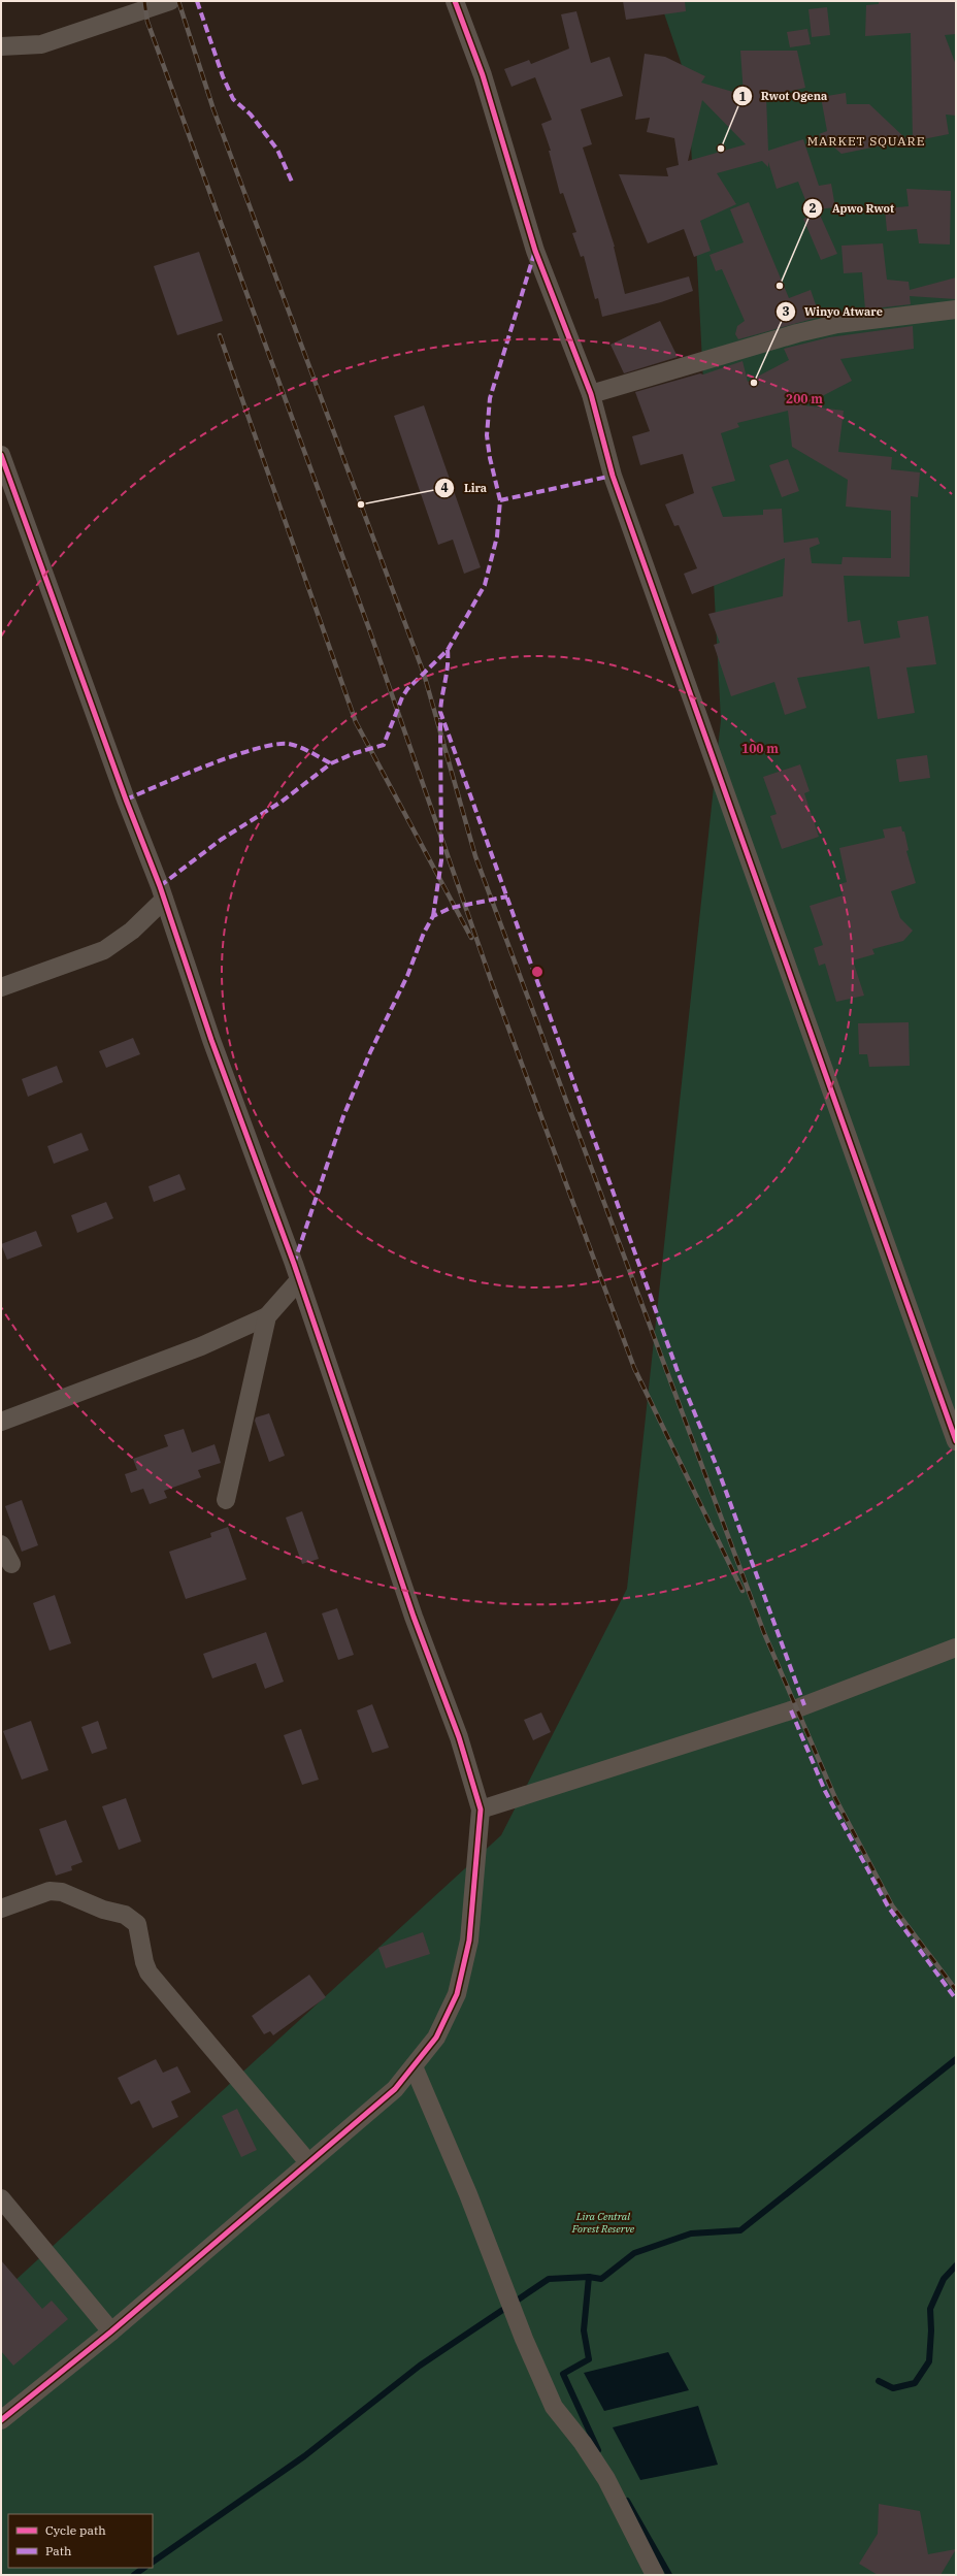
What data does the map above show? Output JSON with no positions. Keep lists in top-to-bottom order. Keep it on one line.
{"districts":["MARKET SQUARE"],"parks":["Lira Central Forest Reserve"],"places":["Rwot Ogena","Apwo Rwot","Winyo Atware","Lira"],"legend":["Cycle path","Path"],"rings":["200 m","100 m"]}
